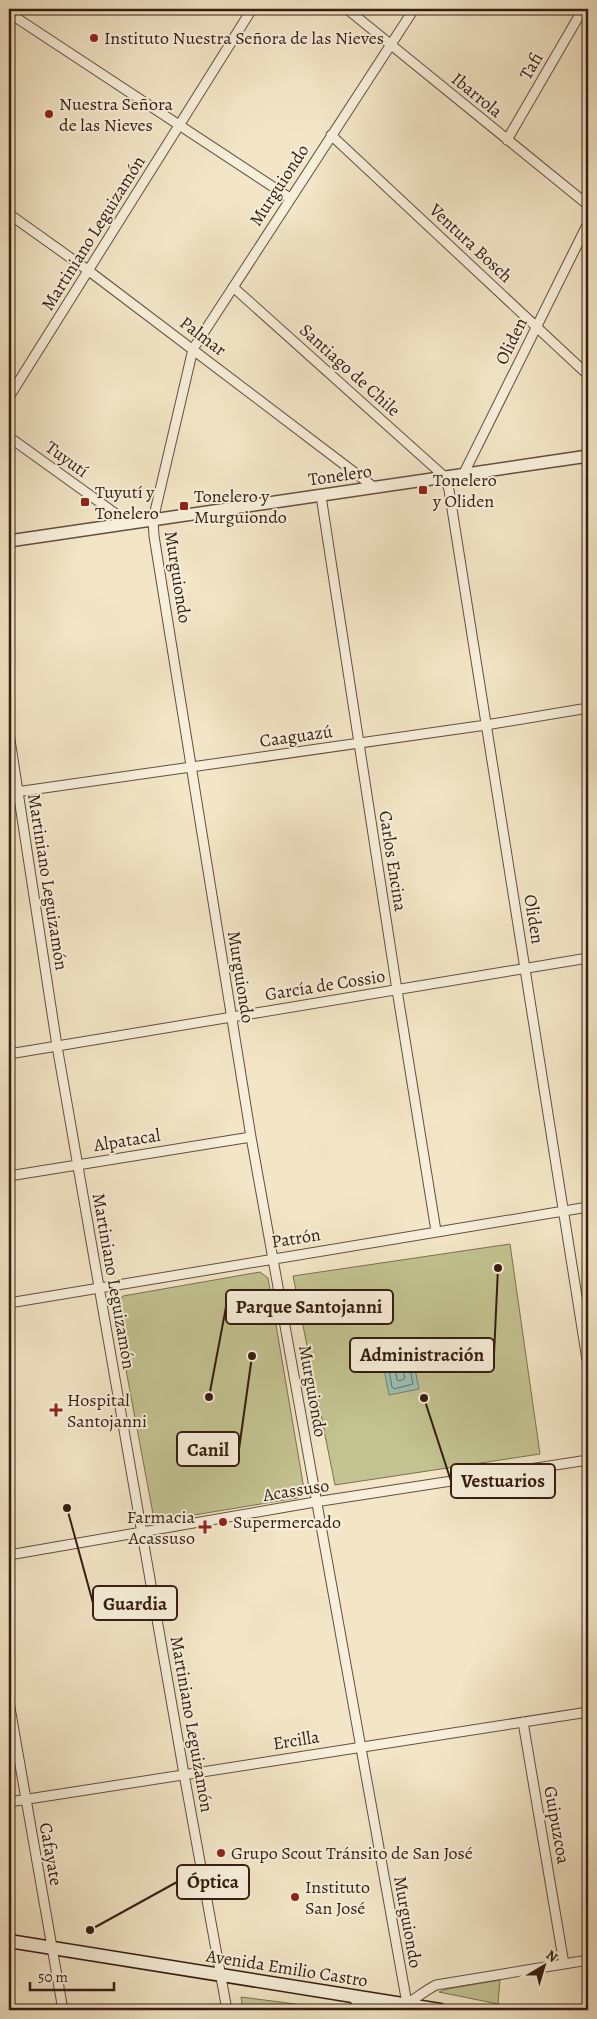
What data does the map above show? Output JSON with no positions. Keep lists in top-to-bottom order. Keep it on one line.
{"streets":{"main road":["Avenida Emilio Castro"],"street":["Tafi","Ibarrola","Murguiondo","Martiniano Leguizamón","Ventura Bosch","Palmar","Oliden","Santiago de Chile","Tuyutí","Tonelero","Caaguazú","Carlos Encina","García de Cossio","Alpatacal","Patrón","Acassuso","Ercilla","Guipuzcoa","Cafayate"]},"crossings":[["Tafi","Ibarrola"],["Ibarrola","Murguiondo"],["Murguiondo","Ventura Bosch"],["Murguiondo","Palmar"],["Murguiondo","Santiago de Chile"],["Murguiondo","Tonelero"],["Murguiondo","Caaguazú"],["Murguiondo","García de Cossio"],["Murguiondo","Alpatacal"],["Murguiondo","Patrón"],["Murguiondo","Acassuso"],["Murguiondo","Ercilla"],["Murguiondo","Avenida Emilio Castro"],["Martiniano Leguizamón","Palmar"],["Martiniano Leguizamón","Caaguazú"],["Martiniano Leguizamón","García de Cossio"],["Martiniano Leguizamón","Alpatacal"],["Martiniano Leguizamón","Patrón"],["Martiniano Leguizamón","Acassuso"],["Martiniano Leguizamón","Ercilla"],["Martiniano Leguizamón","Avenida Emilio Castro"],["Ventura Bosch","Oliden"],["Palmar","Tonelero"],["Oliden","Santiago de Chile"],["Oliden","Tonelero"],["Oliden","Caaguazú"],["Oliden","García de Cossio"],["Oliden","Patrón"],["Santiago de Chile","Tonelero"],["Tuyutí","Tonelero"],["Tonelero","Carlos Encina"],["Caaguazú","Carlos Encina"],["Carlos Encina","García de Cossio"],["Carlos Encina","Patrón"],["Ercilla","Guipuzcoa"],["Ercilla","Cafayate"],["Cafayate","Avenida Emilio Castro"]],"places":{"other":["Instituto Nuestra Señora de las Nieves","Nuestra Señora de las Nieves","Administración","Canil","Parque Santojanni","Vestuarios","Guardia","Supermercado","Grupo Scout Tránsito de San José","Instituto San José","Óptica"],"transit":["Tonelero y Oliden","Tuyutí y Tonelero","Tonelero y Murguiondo"],"health":["Hospital Santojanni","Farmacia Acassuso"]},"scale_bar":"50 m","north":"top right"}
